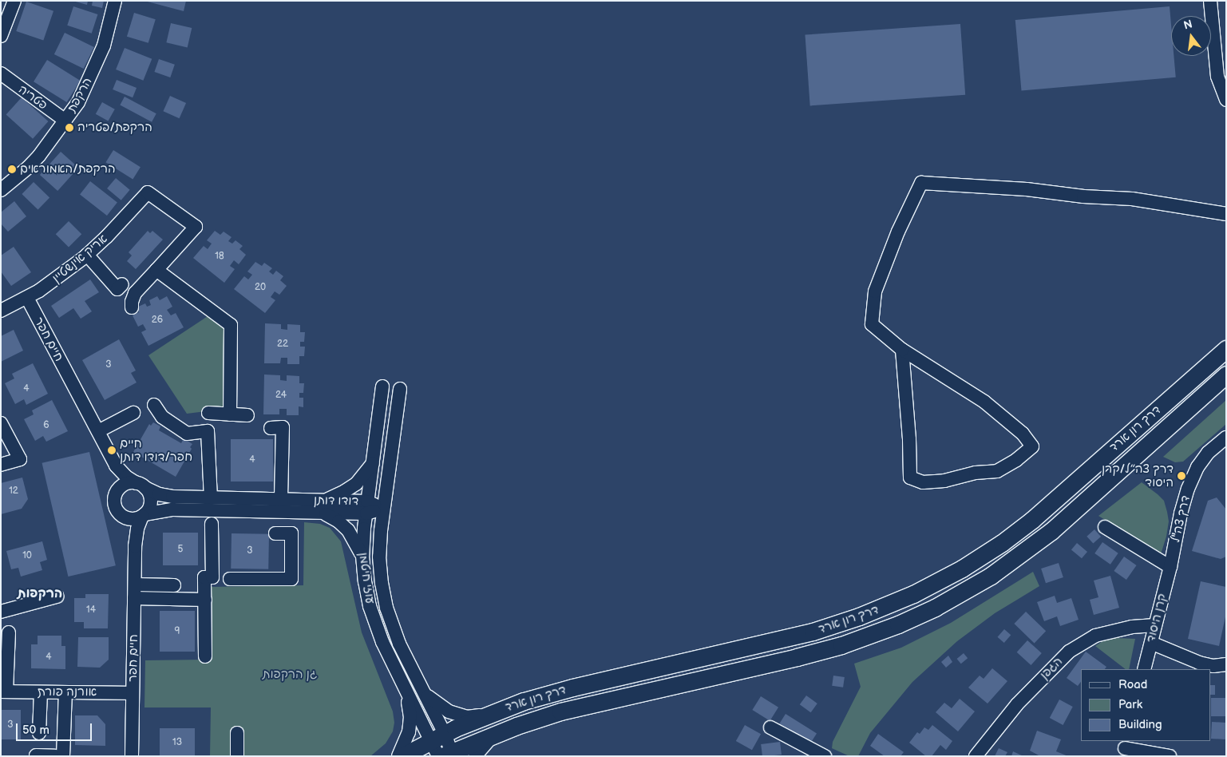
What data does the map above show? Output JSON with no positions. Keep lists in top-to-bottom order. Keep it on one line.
{"streets":{"main road":["דרך רון ארד"],"street":["הרקפת","פטריה","אריק אינשטיין","חיים חפר","דודו דותן","דרך צה\"ל","עוזי חיטמן","קרן היסוד","הגפן","אורנה פורת"]},"crossings":[["הרקפת","פטריה"],["אריק אינשטיין","חיים חפר"],["חיים חפר","דודו דותן"],["חיים חפר","אורנה פורת"],["דרך רון ארד","עוזי חיטמן"],["דודו דותן","עוזי חיטמן"],["דרך צה\"ל","קרן היסוד"],["קרן היסוד","הגפן"]],"districts":["הרקפות"],"parks":["גן הרקפות"],"places":["הרקפת/פטריה","הרקפת/האמוראים","חיים חפר/דודו דותן","דרך צה״ל/קרן היסוד"],"house_numbers":["18","20","26","22","3","4","24","6","4","12","5","3","10","14","9","4","3","13"],"legend":["Road","Park","Building"],"scale_bar":"50 m","north":"top"}
